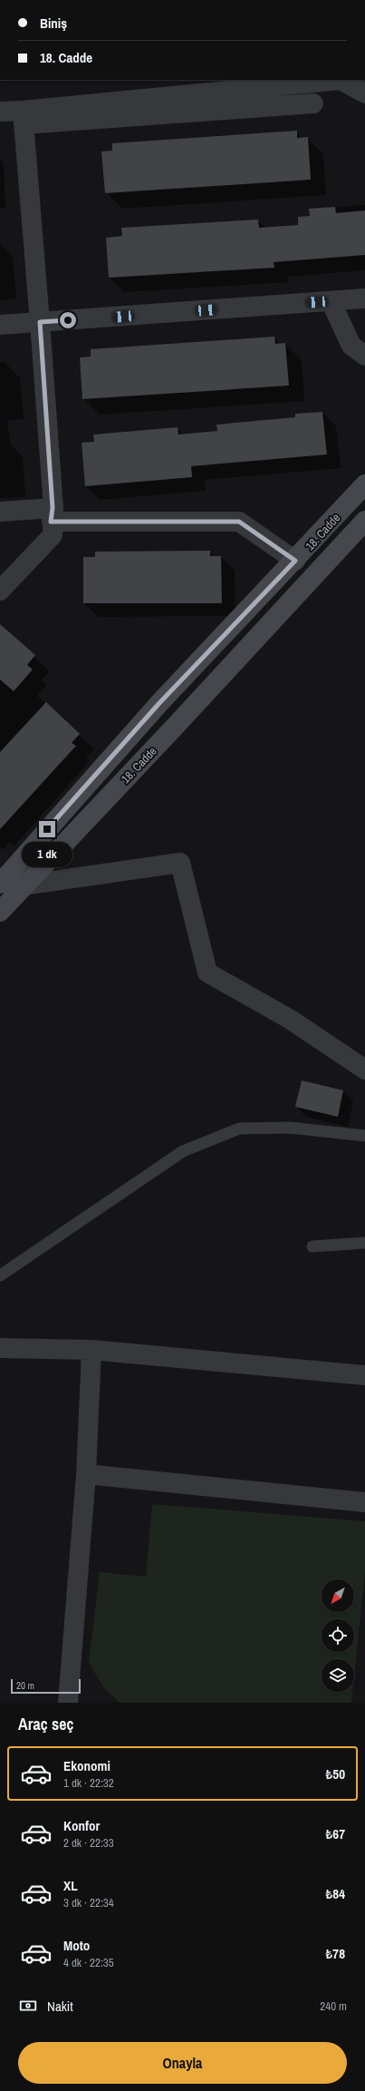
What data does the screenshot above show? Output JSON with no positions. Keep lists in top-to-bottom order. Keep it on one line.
{"streets":{"street":["18. Cadde"]},"scale_bar":"20 m","north":"bottom left","page":{"banner":["Biniş","18. Cadde"],"bubble":"1 dk","scale":"20 m","heading":"Araç seç","list":[{"name":"Ekonomi","note":"1 dk · 22:32","value":"₺50"},{"name":"Konfor","note":"2 dk · 22:33","value":"₺67"},{"name":"XL","note":"3 dk · 22:34","value":"₺84"},{"name":"Moto","note":"4 dk · 22:35","value":"₺78"}],"pay":["Nakit","240 m"],"buttons":"Onayla"}}
